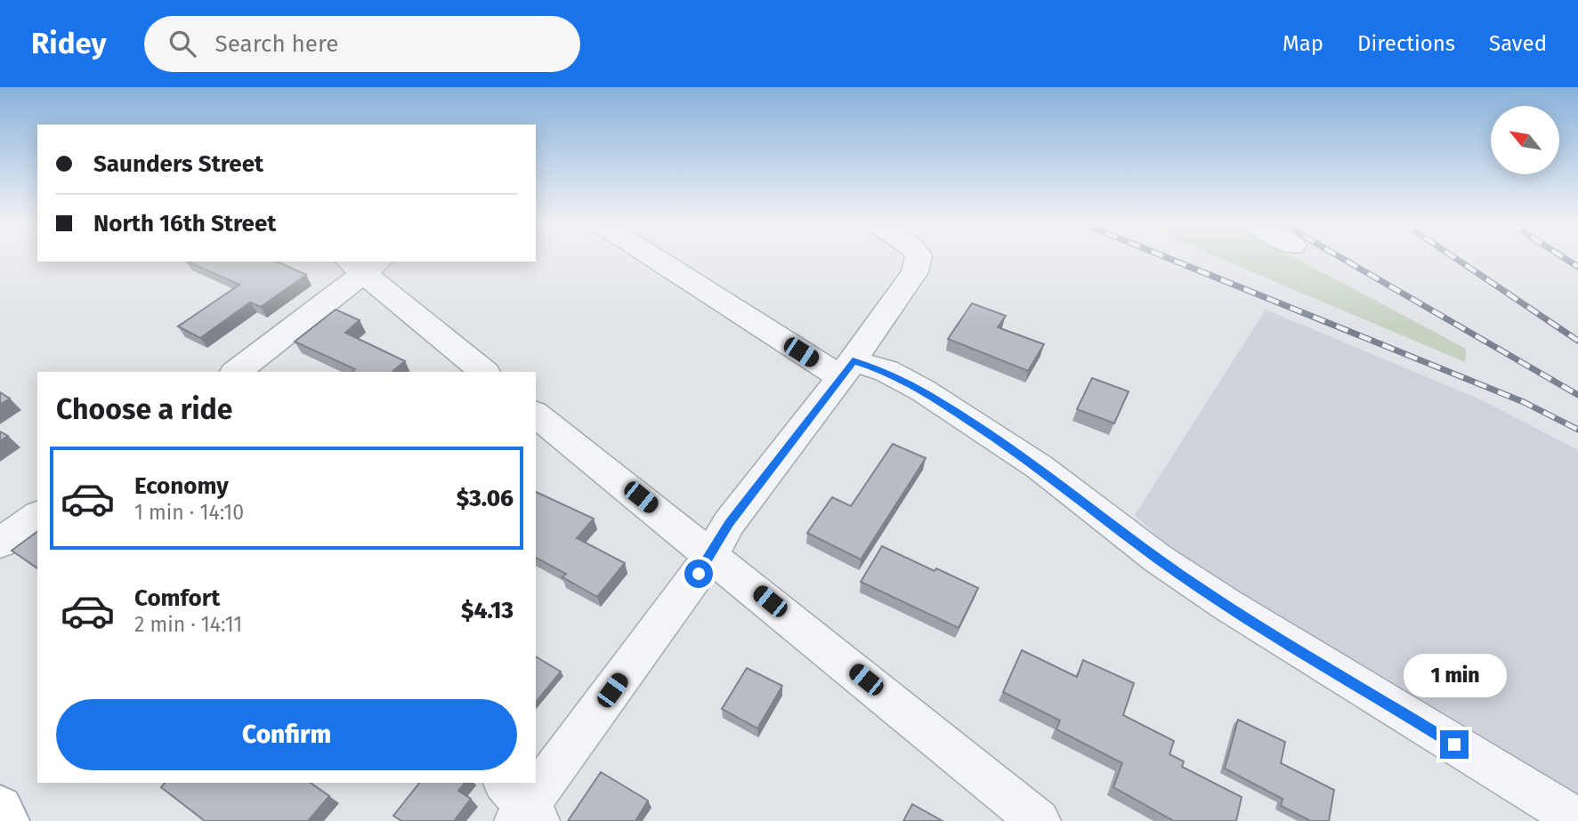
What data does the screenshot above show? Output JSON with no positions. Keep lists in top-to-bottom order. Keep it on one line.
{"north":"top left","page":{"header":"Ridey","search":"Search here","nav":["Map","Directions","Saved"],"banner":["Saunders Street","North 16th Street"],"heading":"Choose a ride","list":[{"name":"Economy","note":"1 min · 14:10","value":"$3.06"},{"name":"Comfort","note":"2 min · 14:11","value":"$4.13"}],"bubble":"1 min","buttons":"Confirm"}}
